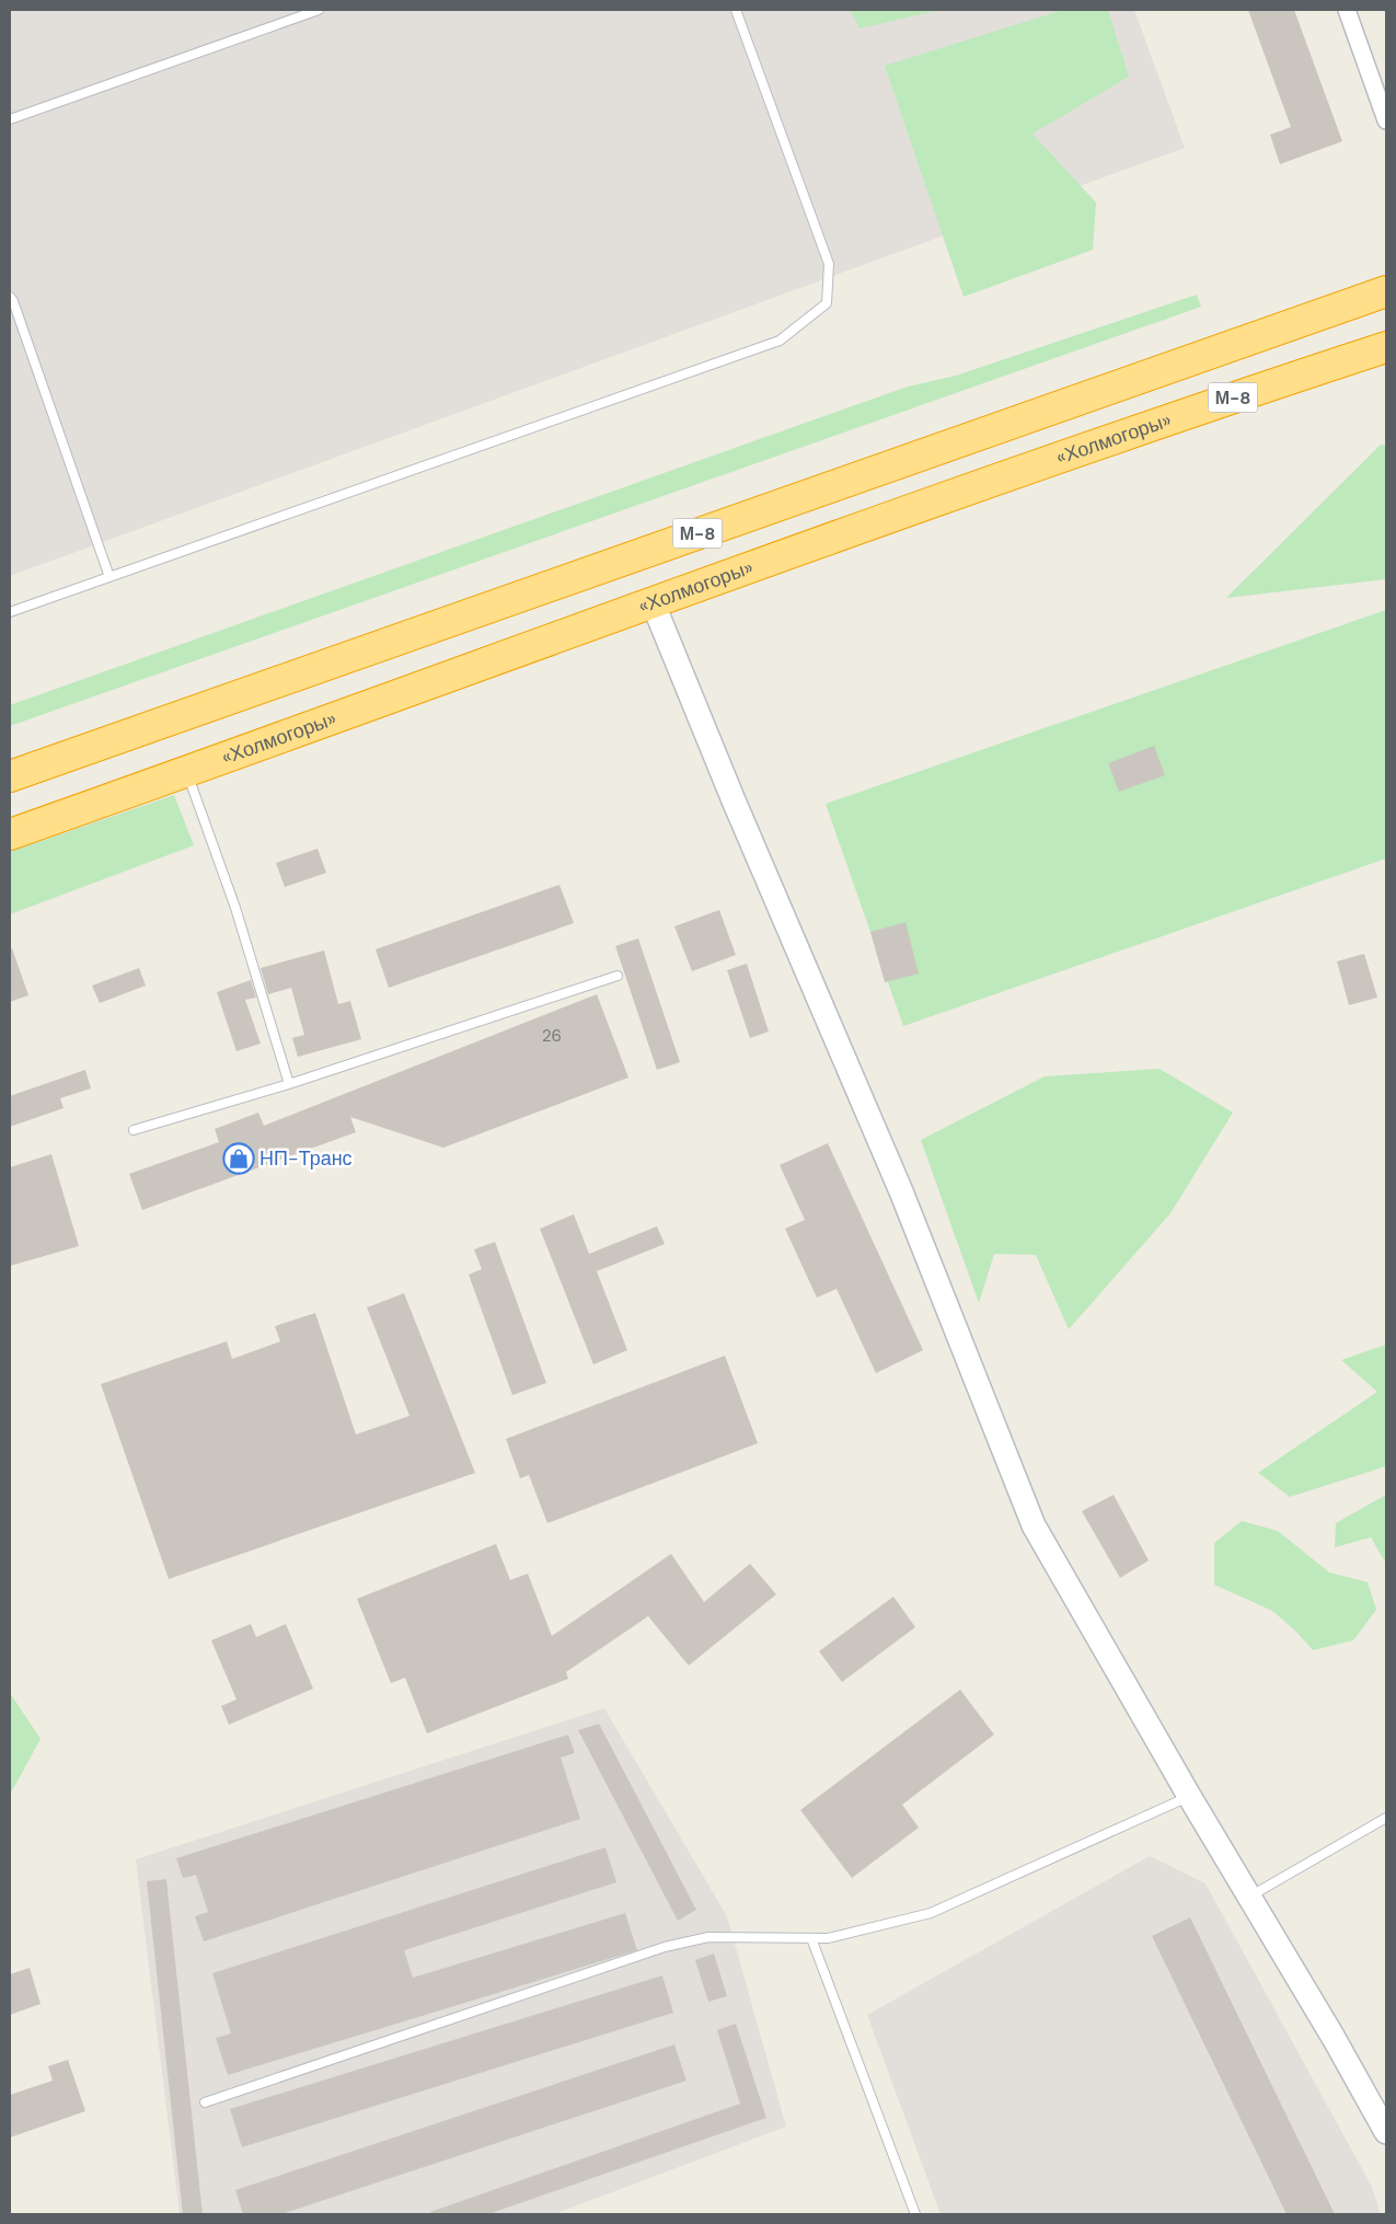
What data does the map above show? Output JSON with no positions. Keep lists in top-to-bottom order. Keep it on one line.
{"streets":{"highway":["М-8","«Холмогоры»"]},"places":{"shop":["НП-Транс"]},"house_numbers":["26"]}
